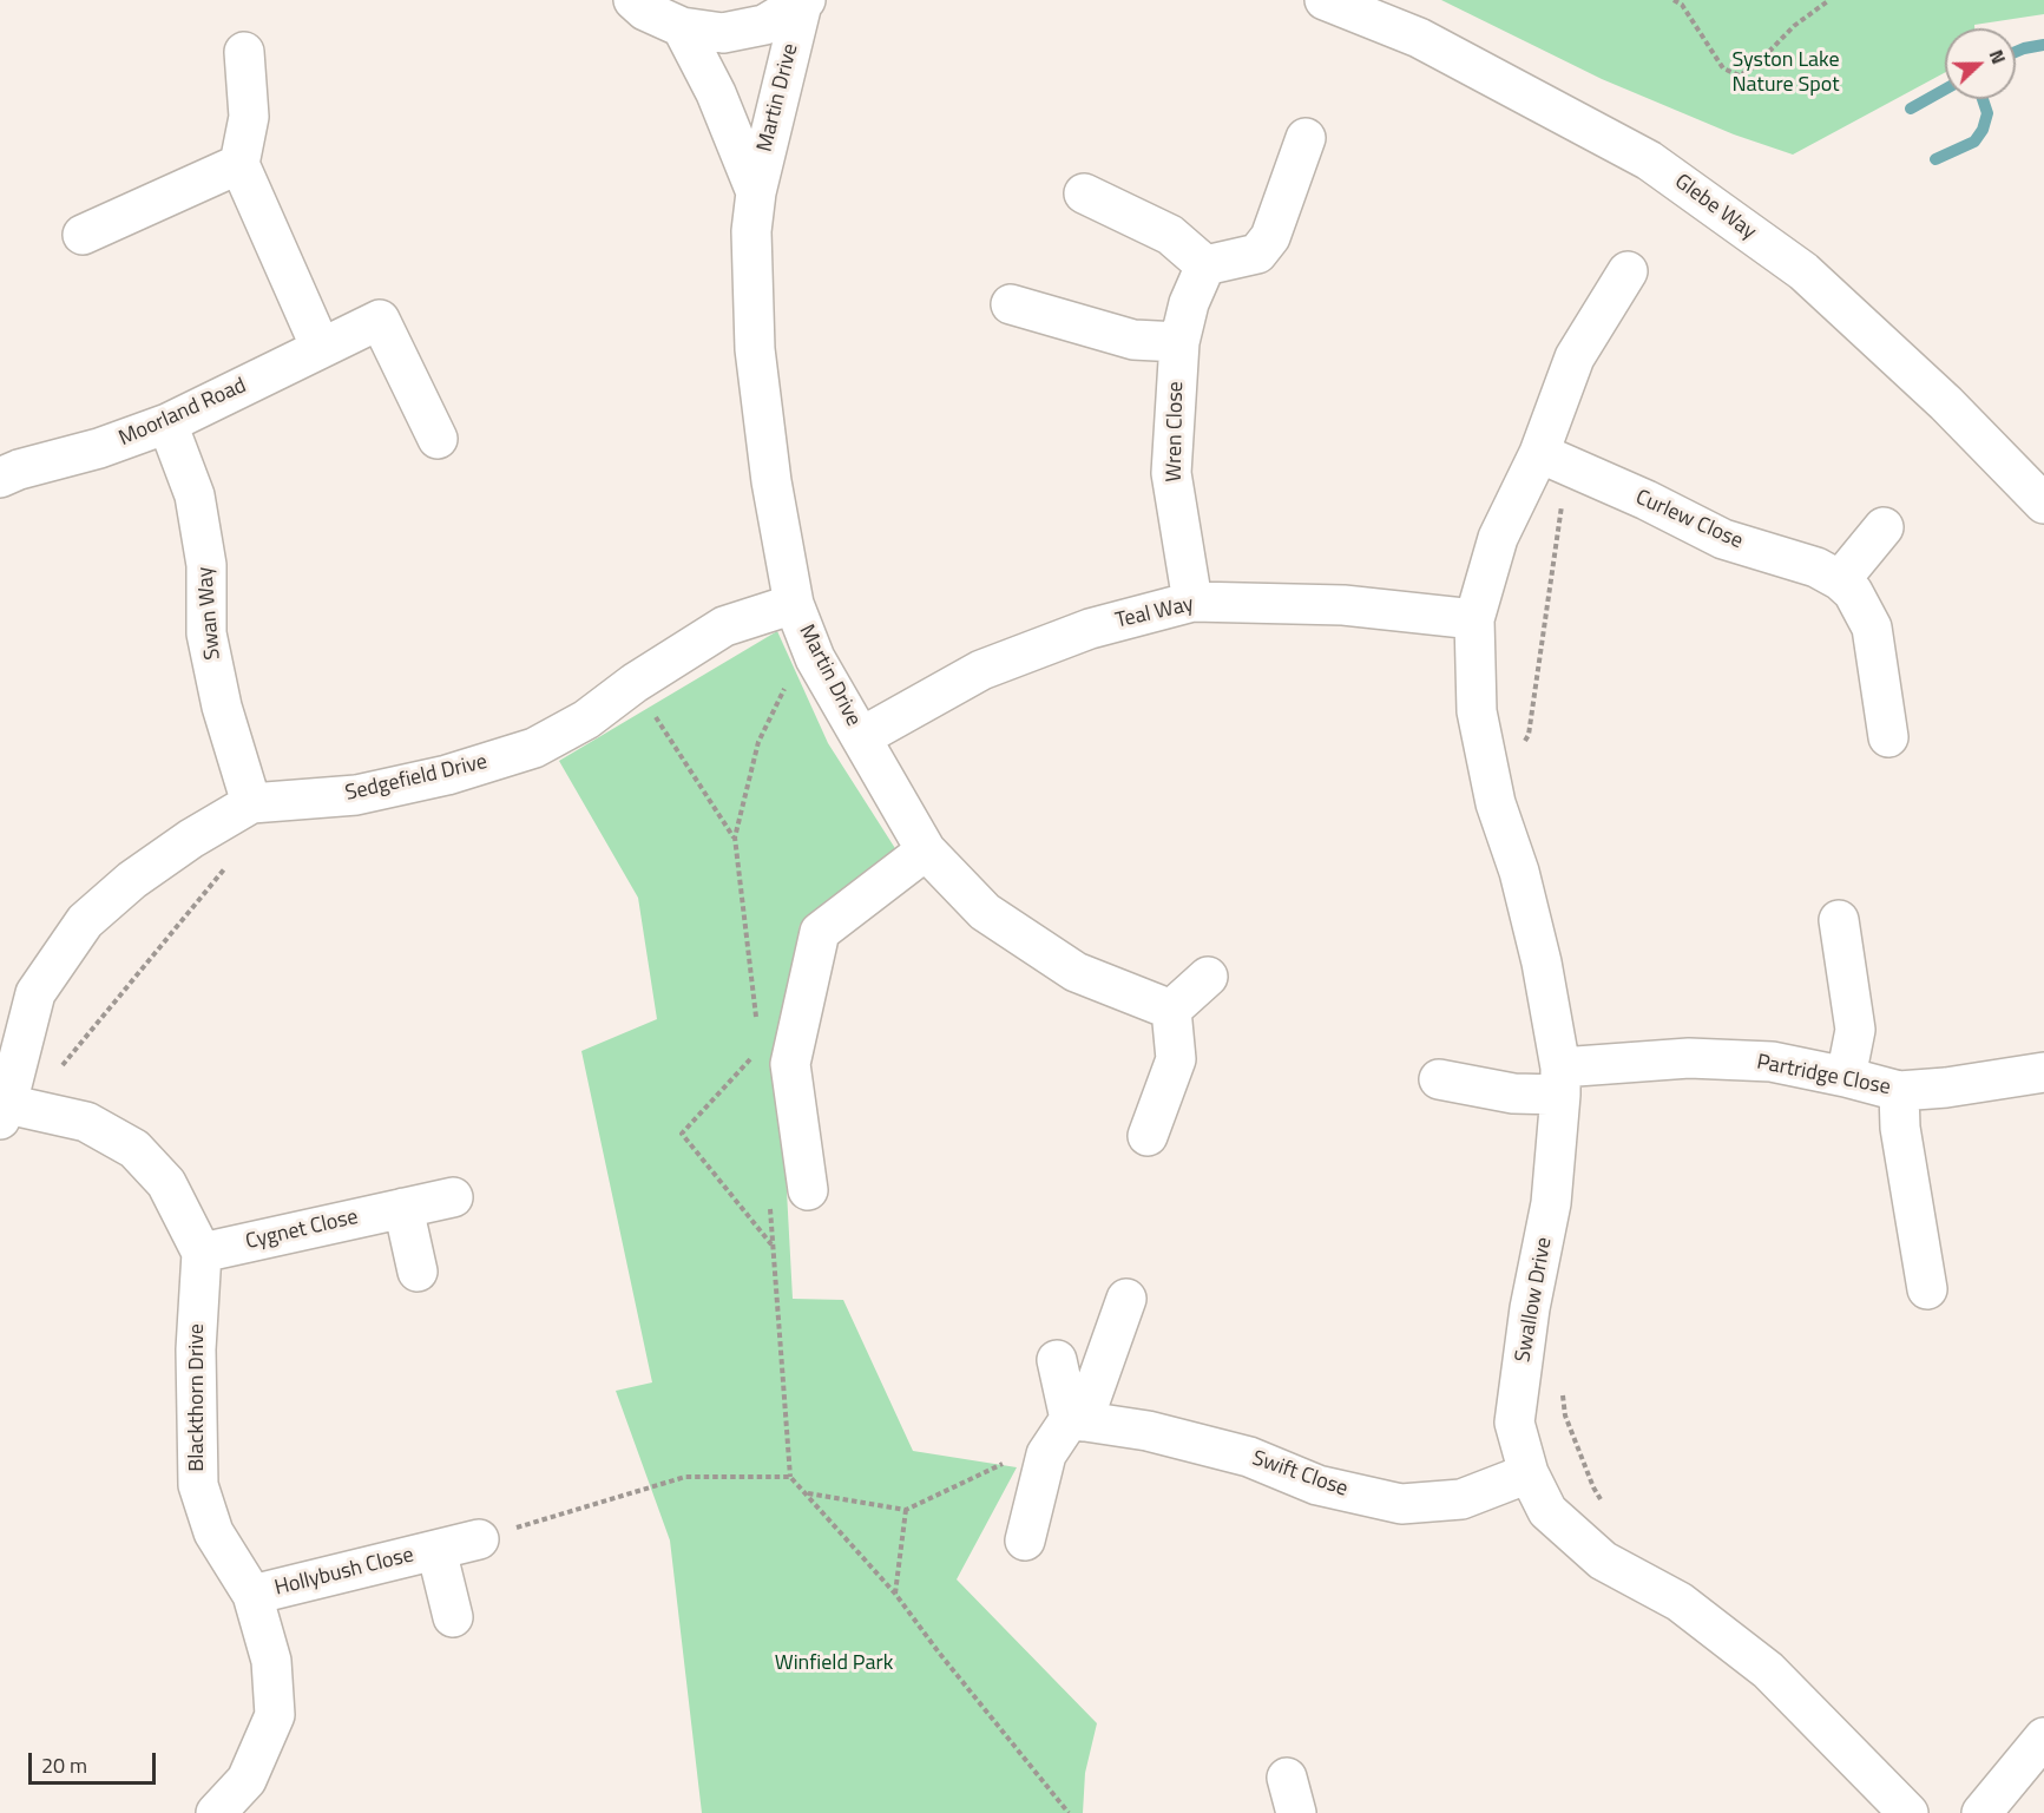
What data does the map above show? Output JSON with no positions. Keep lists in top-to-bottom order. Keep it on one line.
{"streets":{"street":["Martin Drive","Glebe Way","Moorland Road","Wren Close","Curlew Close","Swan Way","Teal Way","Sedgefield Drive","Partridge Close","Cygnet Close","Swallow Drive","Blackthorn Drive","Swift Close","Hollybush Close"]},"crossings":[["Martin Drive","Teal Way"],["Martin Drive","Sedgefield Drive"],["Moorland Road","Swan Way"],["Wren Close","Teal Way"],["Swan Way","Sedgefield Drive"],["Teal Way","Swallow Drive"],["Partridge Close","Swallow Drive"],["Cygnet Close","Blackthorn Drive"],["Swallow Drive","Swift Close"],["Blackthorn Drive","Hollybush Close"]],"parks":["Syston Lake Nature Spot","Winfield Park"],"scale_bar":"20 m","north":"right"}
